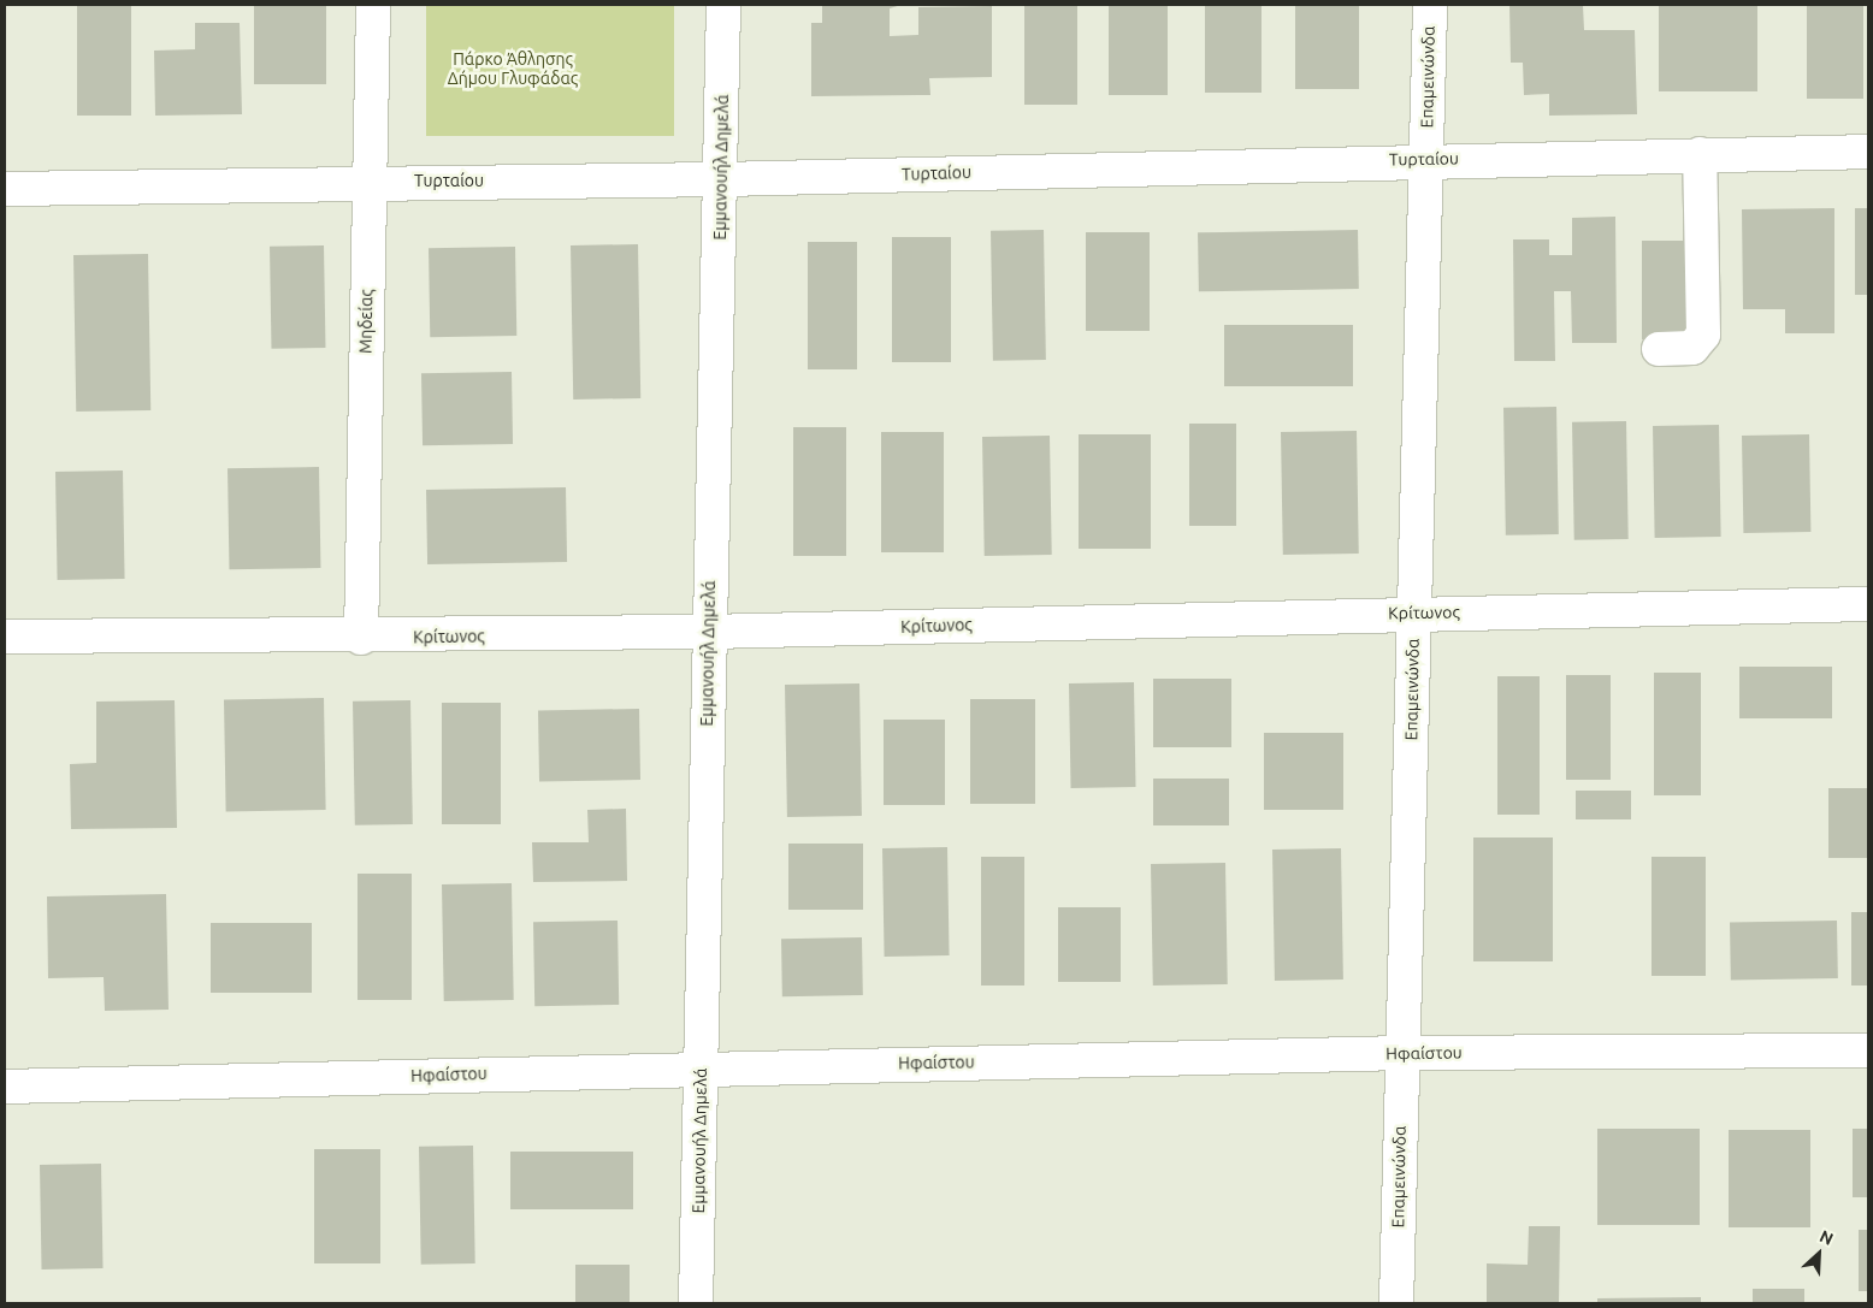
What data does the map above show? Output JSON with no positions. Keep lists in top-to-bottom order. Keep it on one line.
{"streets":{"street":["Επαμεινώνδα","Τυρταίου","Εμμανουήλ Δημελά","Μηδείας","Κρίτωνος","Ηφαίστου"]},"crossings":[["Επαμεινώνδα","Τυρταίου"],["Επαμεινώνδα","Κρίτωνος"],["Επαμεινώνδα","Ηφαίστου"],["Τυρταίου","Εμμανουήλ Δημελά"],["Τυρταίου","Μηδείας"],["Εμμανουήλ Δημελά","Κρίτωνος"],["Εμμανουήλ Δημελά","Ηφαίστου"],["Μηδείας","Κρίτωνος"]],"parks":["Πάρκο Άθλησης Δήμου Γλυφάδας"],"north":"top right"}
